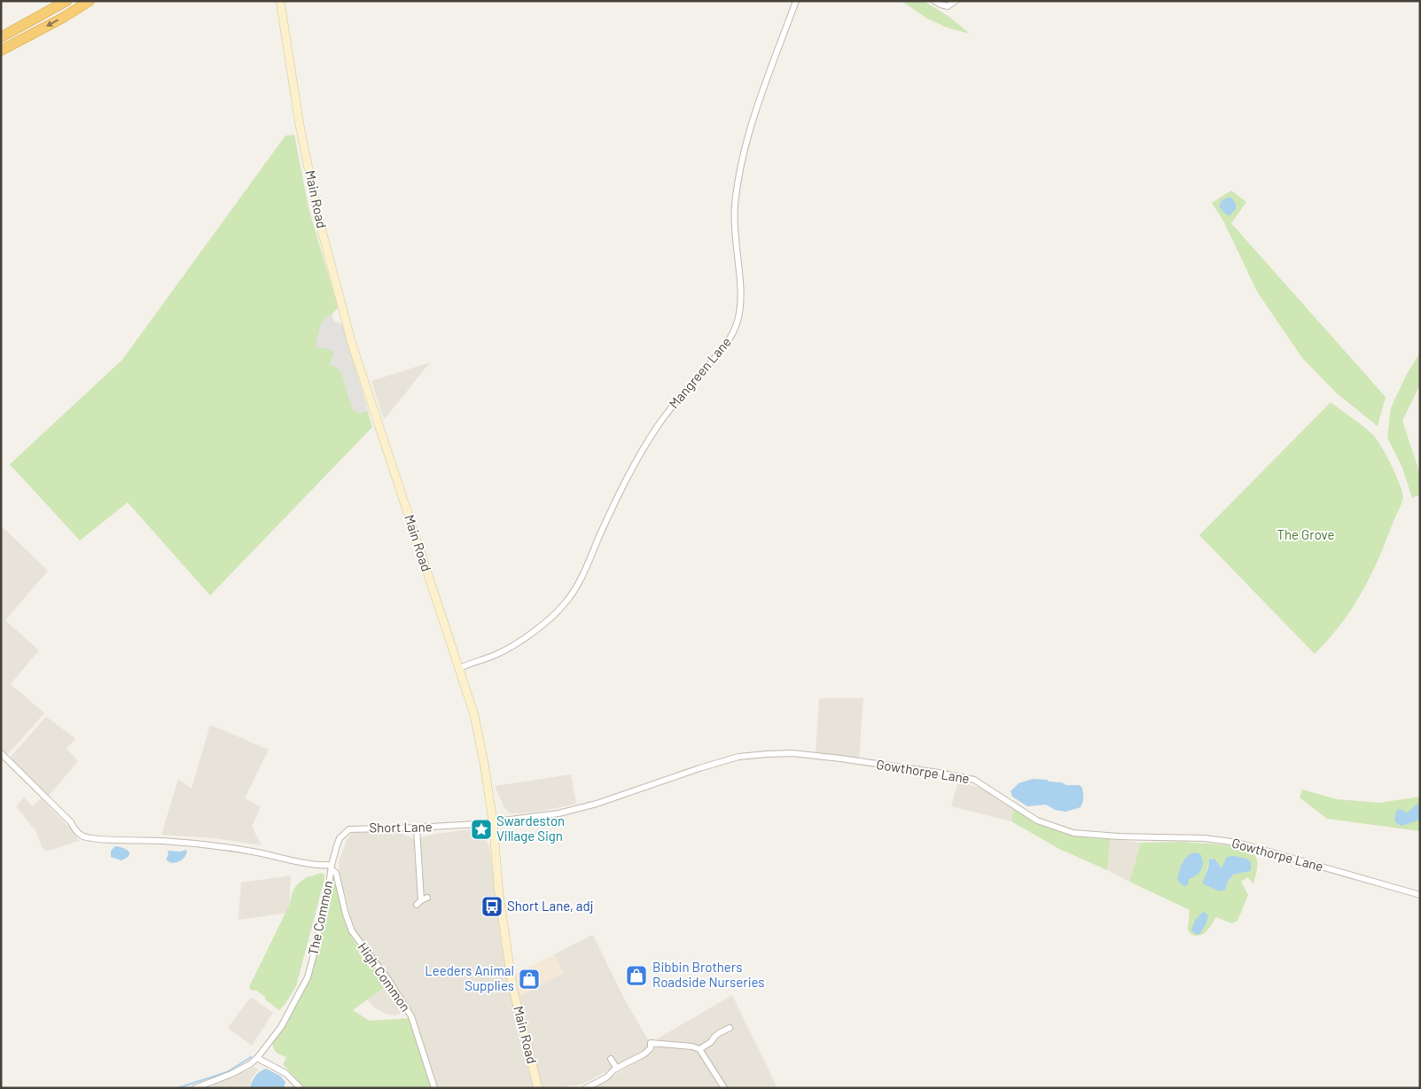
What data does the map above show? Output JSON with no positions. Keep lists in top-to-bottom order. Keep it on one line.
{"streets":{"main road":["Main Road"],"street":["Mangreen Lane","Gowthorpe Lane","Short Lane","The Common","High Common"]},"crossings":[["Main Road","Mangreen Lane"],["Main Road","Gowthorpe Lane"],["Main Road","Short Lane"],["Gowthorpe Lane","Short Lane"],["Short Lane","The Common"],["Short Lane","High Common"],["The Common","High Common"]],"parks":["The Grove"],"places":{"place":["Swardeston Village Sign"],"bus stop":["Short Lane, adj"],"shop":["Bibbin Brothers Roadside Nurseries","Leeders Animal Supplies"]}}
